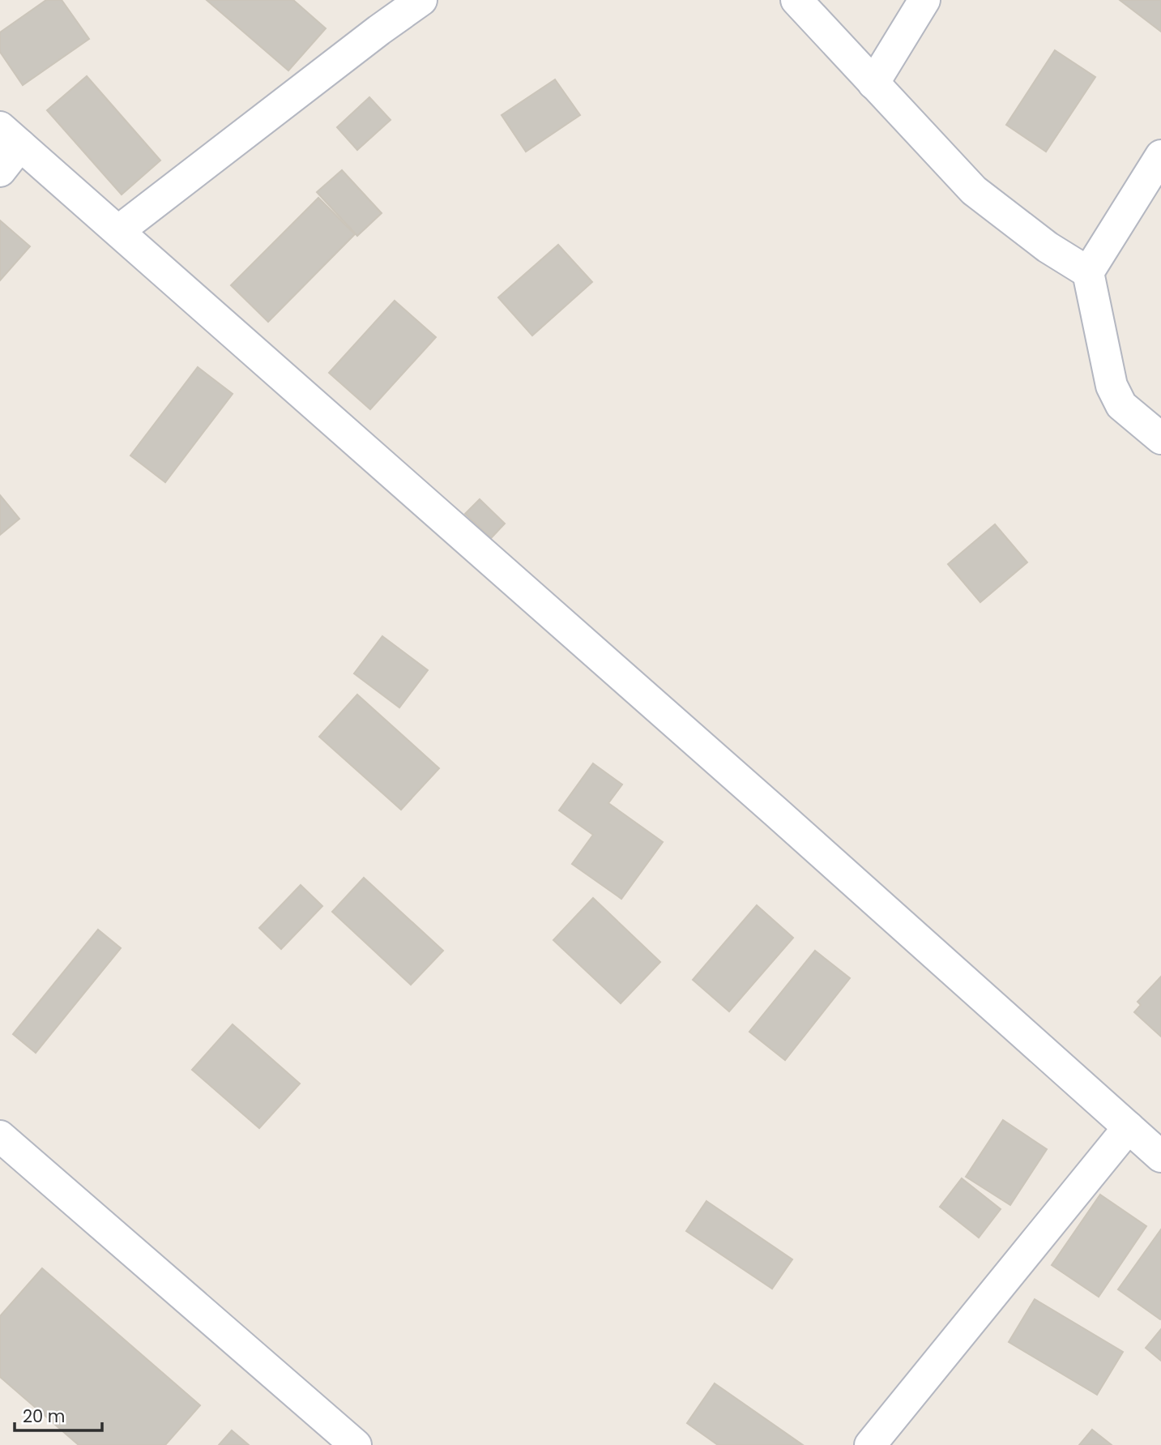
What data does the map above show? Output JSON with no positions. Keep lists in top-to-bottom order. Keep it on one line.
{"scale_bar":"20 m"}
